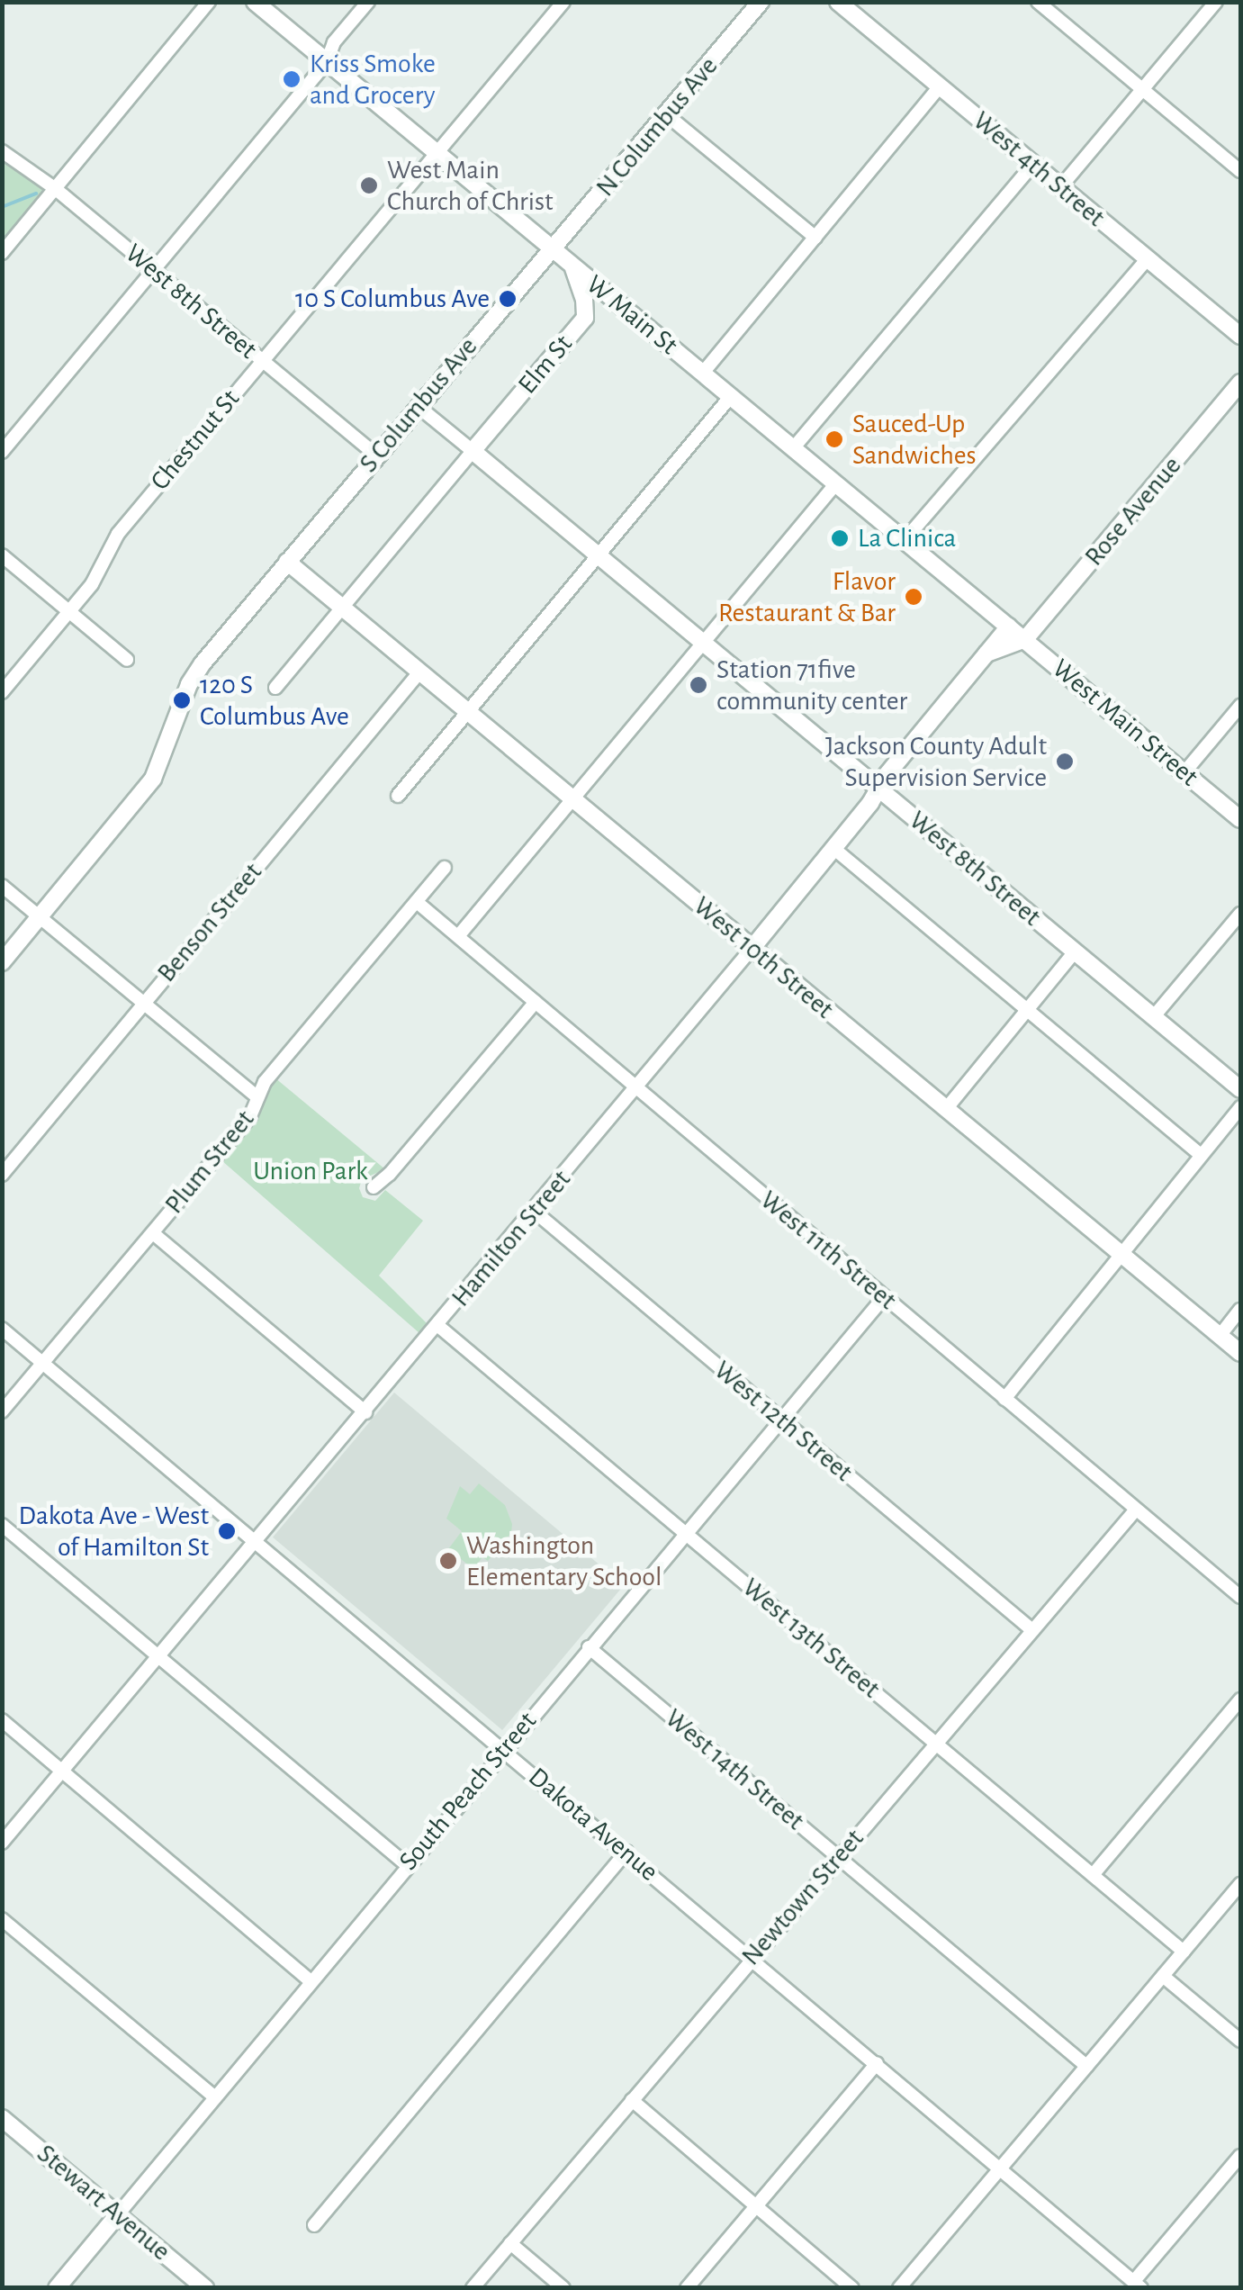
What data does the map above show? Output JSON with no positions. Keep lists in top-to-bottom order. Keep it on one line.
{"streets":{"main road":["N Columbus Ave","West 4th Street","West 8th Street","W Main St","Elm St","S Columbus Ave","Rose Avenue","West Main Street","West 10th Street","Hamilton Street","South Peach Street","Stewart Avenue"],"street":["Chestnut St","Benson Street","Plum Street","West 11th Street","West 12th Street","West 13th Street","West 14th Street","Dakota Avenue","Newtown Street"]},"crossings":[["N Columbus Ave","W Main St"],["N Columbus Ave","S Columbus Ave"],["West 8th Street","Elm St"],["West 8th Street","S Columbus Ave"],["West 8th Street","Chestnut St"],["West 8th Street","Hamilton Street"],["W Main St","Elm St"],["W Main St","S Columbus Ave"],["W Main St","Chestnut St"],["W Main St","West Main Street"],["W Main St","Hamilton Street"],["S Columbus Ave","West 10th Street"],["Rose Avenue","West Main Street"],["West Main Street","Hamilton Street"],["Benson Street","West 10th Street"],["West 10th Street","Hamilton Street"],["Plum Street","West 11th Street"],["Plum Street","Dakota Avenue"],["Hamilton Street","West 11th Street"],["Hamilton Street","West 12th Street"],["Hamilton Street","West 13th Street"],["Hamilton Street","Dakota Avenue"],["West 11th Street","South Peach Street"],["West 11th Street","Newtown Street"],["West 12th Street","South Peach Street"],["West 12th Street","Newtown Street"],["West 13th Street","South Peach Street"],["West 13th Street","Newtown Street"],["West 14th Street","South Peach Street"],["West 14th Street","Newtown Street"],["South Peach Street","Dakota Avenue"],["South Peach Street","Stewart Avenue"],["Dakota Avenue","Newtown Street"]],"parks":["Union Park"],"places":["Kriss Smoke and Grocery","West Main Church of Christ","10 S Columbus Ave","Sauced-Up Sandwiches","La Clinica","Flavor Restaurant & Bar","Station 71five community center","120 S Columbus Ave","Jackson County Adult Supervision Service","Dakota Ave - West of Hamilton St","Washington Elementary School"]}
